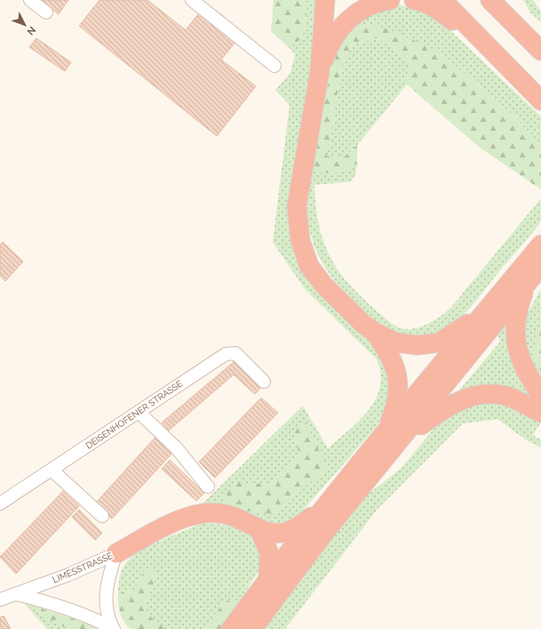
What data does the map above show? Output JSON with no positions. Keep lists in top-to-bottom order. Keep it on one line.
{"streets":{"street":["DEISENHOFENER STRASSE","LIMESSTRASSE"]},"north":"bottom right"}
